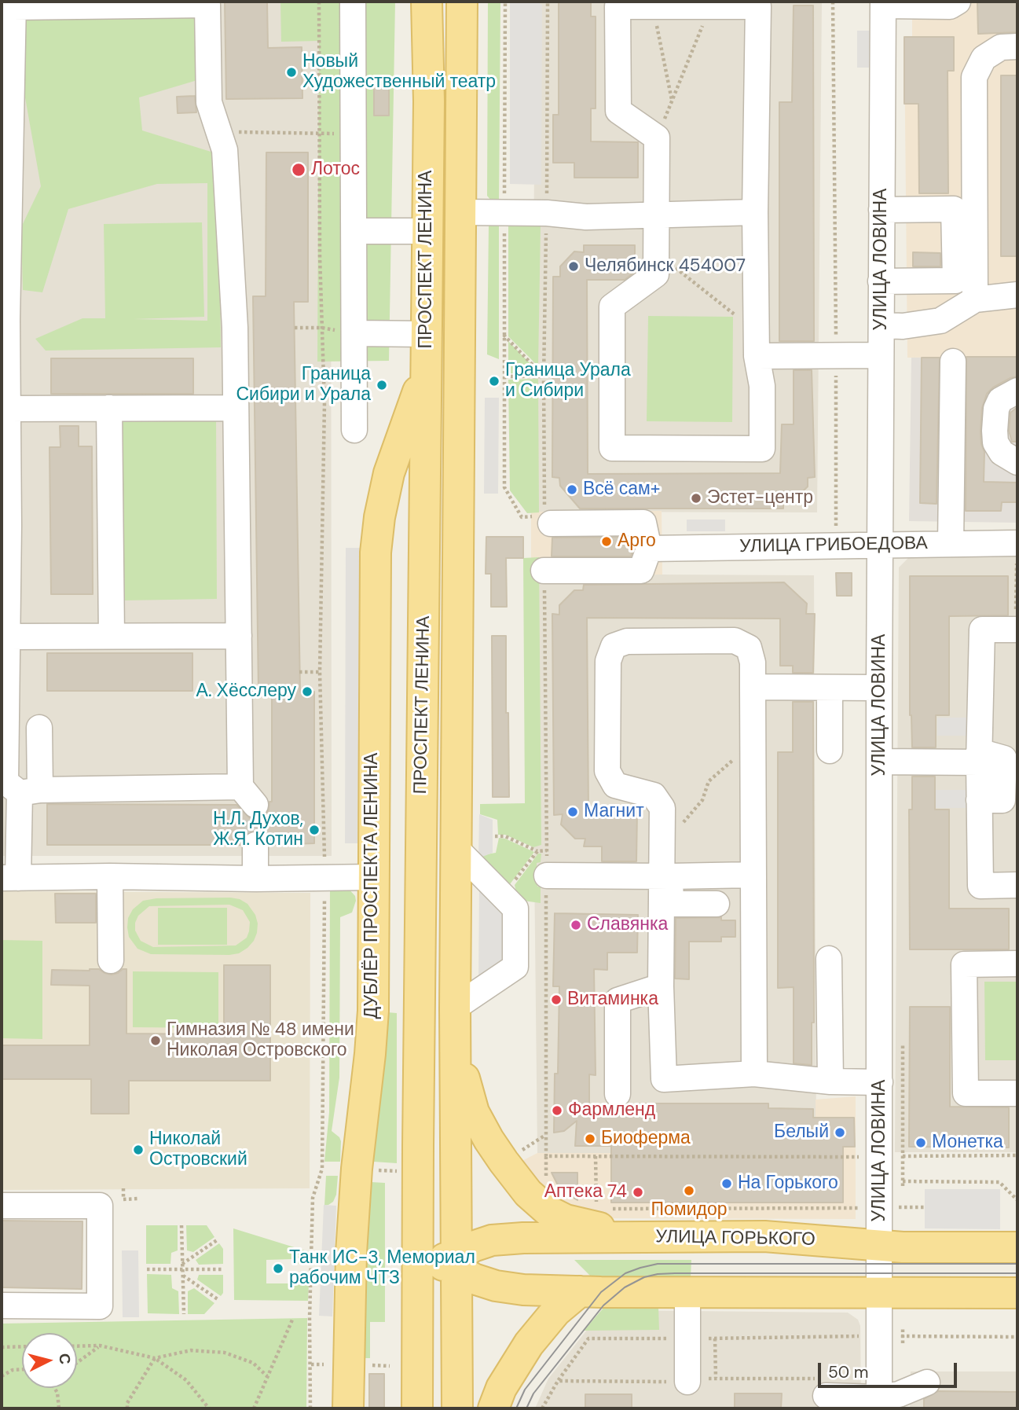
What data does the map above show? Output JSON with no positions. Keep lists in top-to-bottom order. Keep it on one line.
{"streets":{"main road":["ПРОСПЕКТ ЛЕНИНА","ДУБЛЁР ПРОСПЕКТА ЛЕНИНА","УЛИЦА ГОРЬКОГО"],"street":["УЛИЦА ЛОВИНА","УЛИЦА ГРИБОЕДОВА"]},"crossings":[["ПРОСПЕКТ ЛЕНИНА","ДУБЛЁР ПРОСПЕКТА ЛЕНИНА"],["ПРОСПЕКТ ЛЕНИНА","УЛИЦА ГОРЬКОГО"],["УЛИЦА ЛОВИНА","УЛИЦА ГРИБОЕДОВА"],["УЛИЦА ЛОВИНА","УЛИЦА ГОРЬКОГО"]],"places":["Новый Художественный театр","Лотос","Челябинск 454007","Граница Урала и Сибири","Граница Сибири и Урала","Всё сам+","Эстет-центр","Арго","А. Хёсслеру","Магнит","Н.Л. Духов, Ж.Я. Котин","Славянка","Витаминка","Гимназия № 48 имени Николая Островского","Фармленд","Белый","Биоферма","Монетка","Николай Островский","На Горького","Помидор","Аптека 74","Танк ИС-3, Мемориал рабочим ЧТЗ"],"scale_bar":"50 m","north":"right"}
